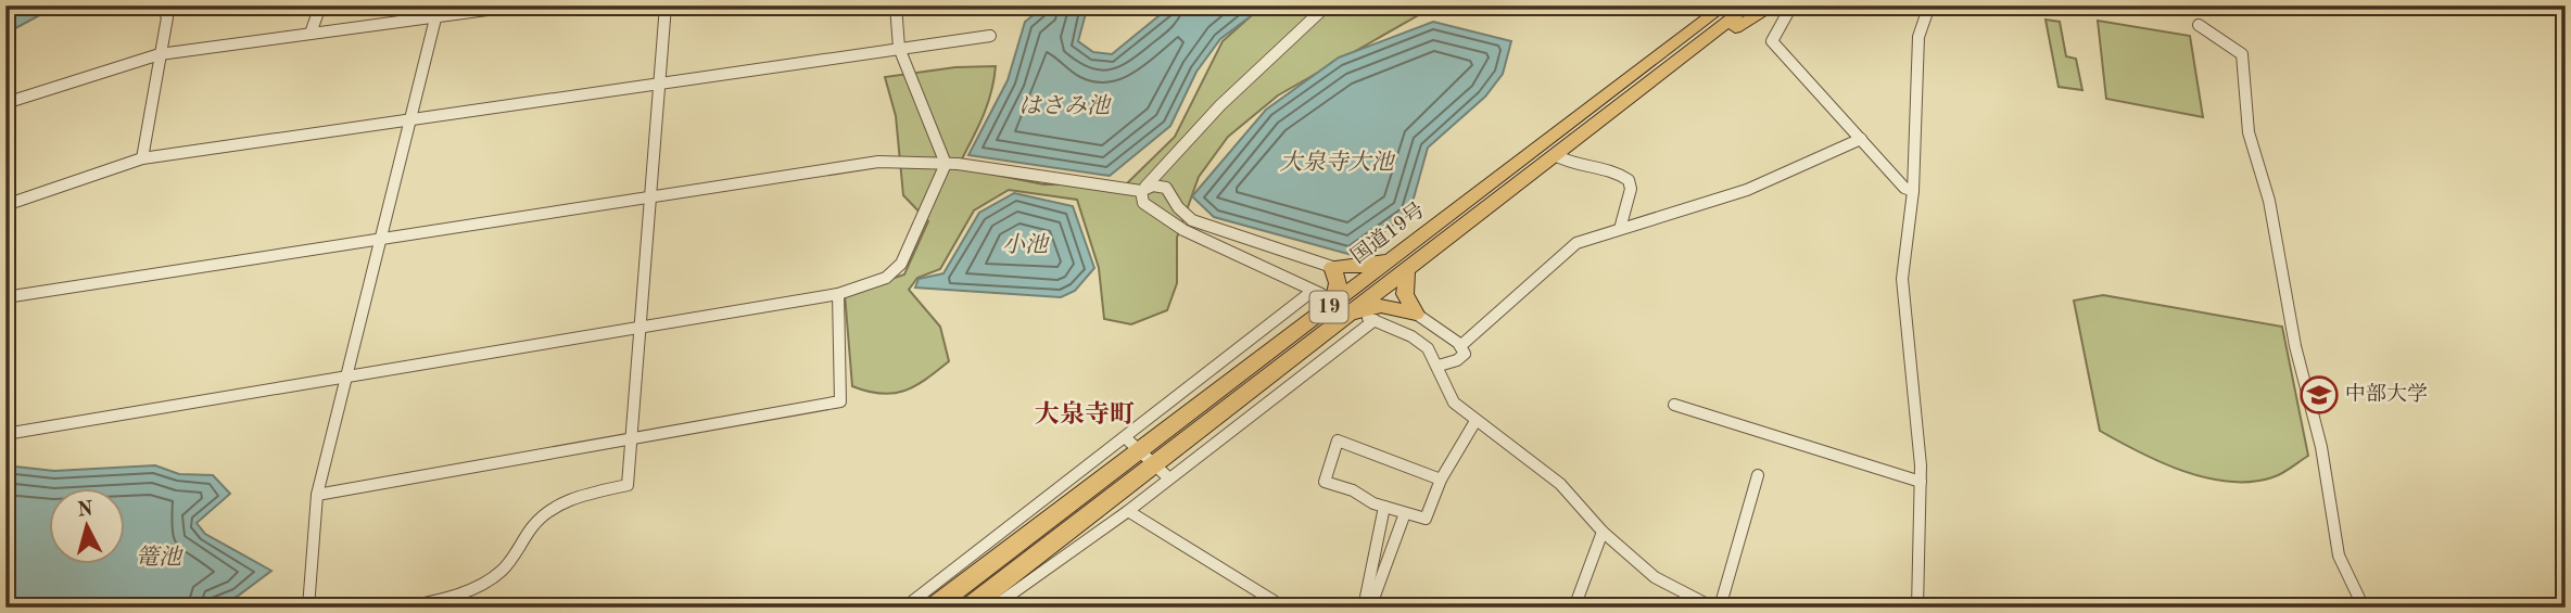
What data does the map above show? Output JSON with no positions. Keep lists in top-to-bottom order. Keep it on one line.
{"streets":{"highway":["国道19号","19"]},"districts":["大泉寺町"],"water":["はさみ池","大泉寺大池","小池","篭池"],"places":{"school or university":["中部大学"]},"north":"top"}
